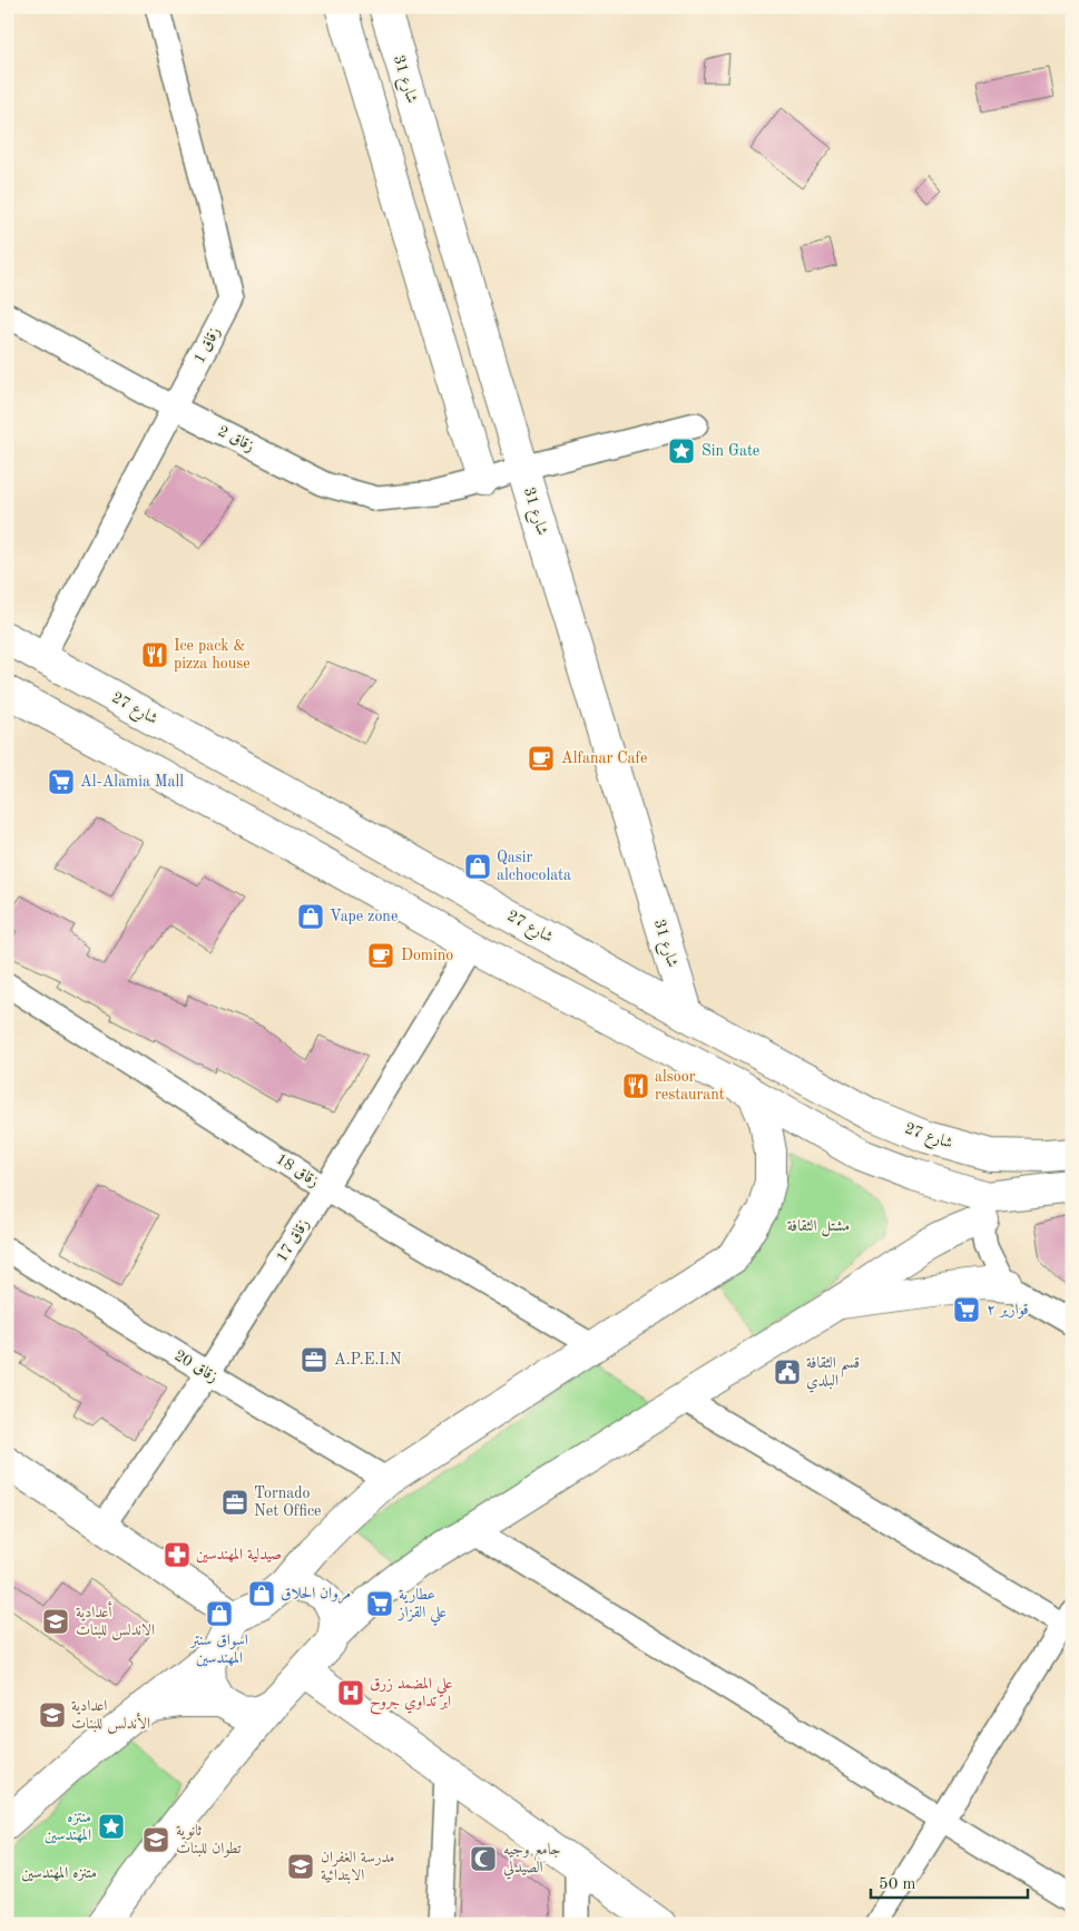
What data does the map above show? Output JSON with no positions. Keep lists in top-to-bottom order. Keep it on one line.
{"streets":{"street":["شارع 31","زقاق 1","زقاق 2","شارع 27","زقاق 18","زقاق 17","زقاق 20"]},"crossings":[["شارع 31","زقاق 2"],["شارع 31","شارع 27"],["زقاق 1","زقاق 2"],["زقاق 1","شارع 27"],["زقاق 18","زقاق 17"],["زقاق 17","زقاق 20"]],"parks":["مشتل الثقافة","متنزه المهندسين"],"places":{"place":["Sin Gate","منتزه المهندسين"],"restaurant":["Ice pack & pizza house","alsoor restaurant"],"cafe":["Alfanar Cafe","Domino"],"supermarket":["Al-Alamia Mall","قوارير ٢","عطارية علي القزاز"],"shop":["Qasir alchocolata","Vape zone","مروان الحلاق","اسواق سنتر المهندسين"],"office":["A.P.E.I.N","Tornado Net Office"],"public building":["قسم الثقافة البلدي"],"pharmacy":["صيدلية المهندسين"],"school or university":["أعدادية الاندلس للبنات","اعدادية الأندلس للبنات","ثانوية تطوان للبنات","مدرسة الغفران الابتدائية"],"hospital":["علي المضمد زرق ابر تداوي جروح"],"mosque":["جامع وجيه الصيدلي"]},"scale_bar":"50 m"}
